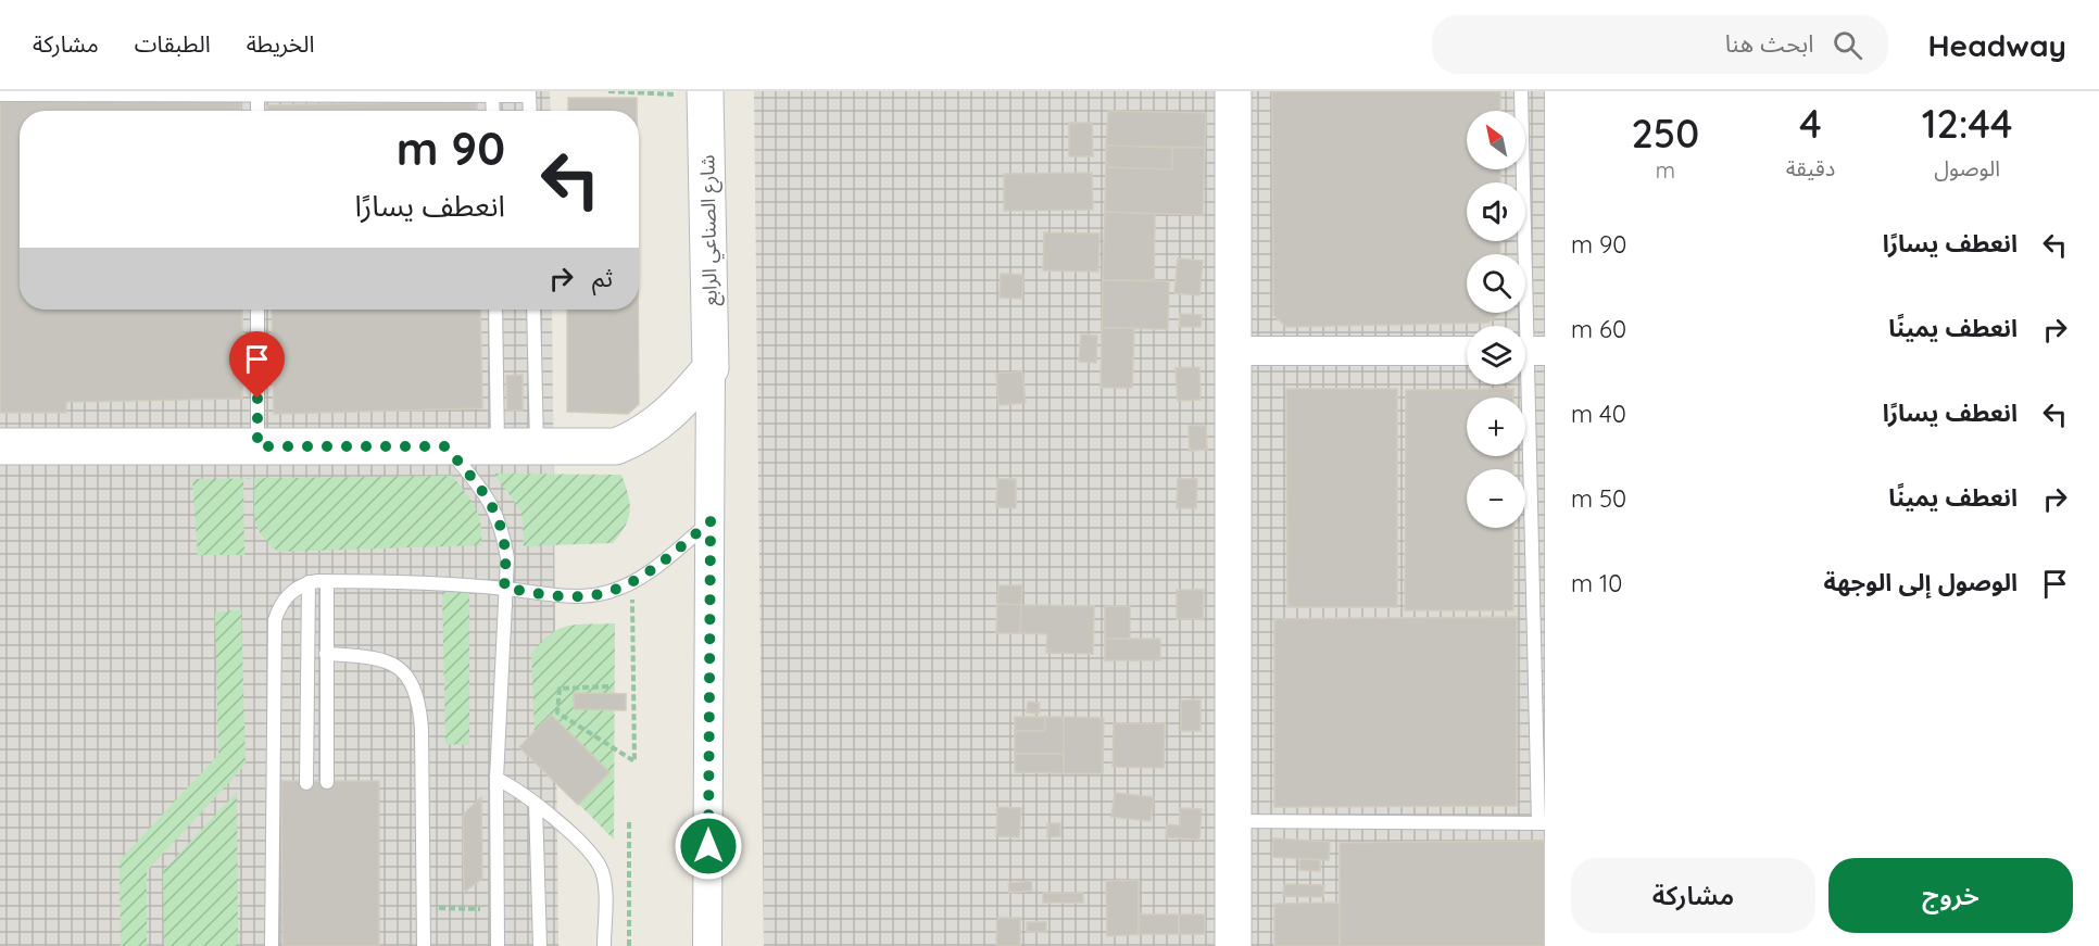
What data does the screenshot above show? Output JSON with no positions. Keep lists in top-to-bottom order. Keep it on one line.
{"streets":{"main road":["شارع الصناعي الرابع"]},"north":"top left","page":{"header":"Headway","search":"ابحث هنا","nav":["الخريطة","الطبقات","مشاركة"],"eta":["12:44","الوصول","4","دقيقة","250","m"],"map_buttons":["+","−"],"turn":["90 m","انعطف يسارًا"],"list":[{"name":"انعطف يسارًا","value":"90 m"},{"name":"انعطف يمينًا","value":"60 m"},{"name":"انعطف يسارًا","value":"40 m"},{"name":"انعطف يمينًا","value":"50 m"},{"name":"الوصول إلى الوجهة","value":"10 m"}],"then":"ثم","buttons":["خروج","مشاركة"]}}
